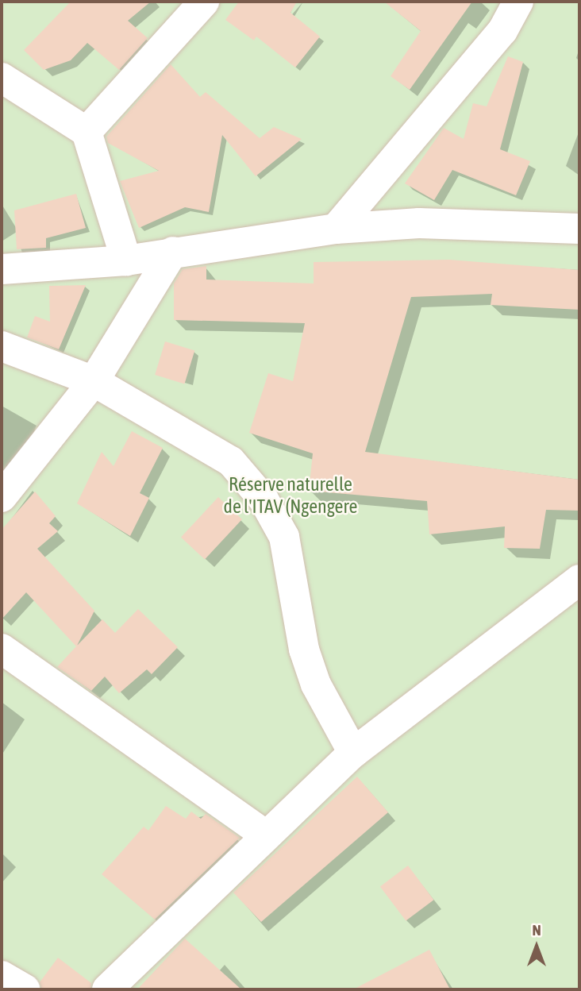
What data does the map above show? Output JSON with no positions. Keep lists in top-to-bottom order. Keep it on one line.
{"parks":["Réserve naturelle de l'ITAV (Ngengere"],"north":"top"}
